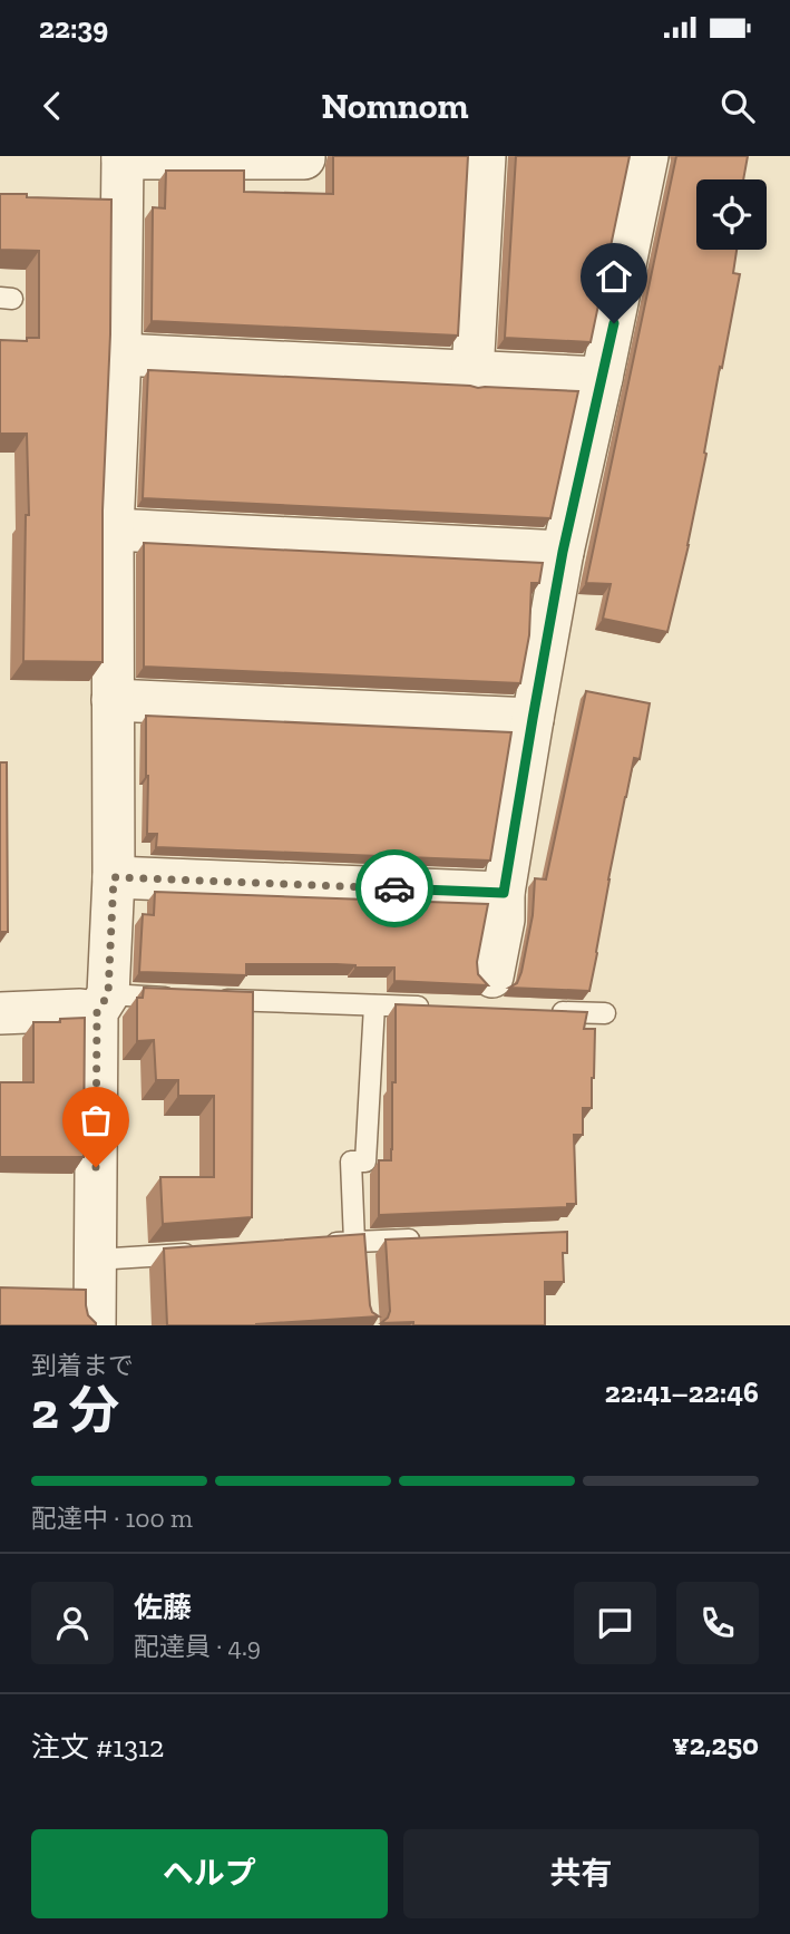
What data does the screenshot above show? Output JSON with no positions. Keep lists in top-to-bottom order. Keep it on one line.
{"page":{"status":"22:39","header":"Nomnom","heading":["2 分","到着まで","22:41–22:46"],"panel":["佐藤","配達員 · 4.9","注文 #1312","¥2,250"],"bar":"配達中 · 100 m","buttons":["ヘルプ","共有"]}}
